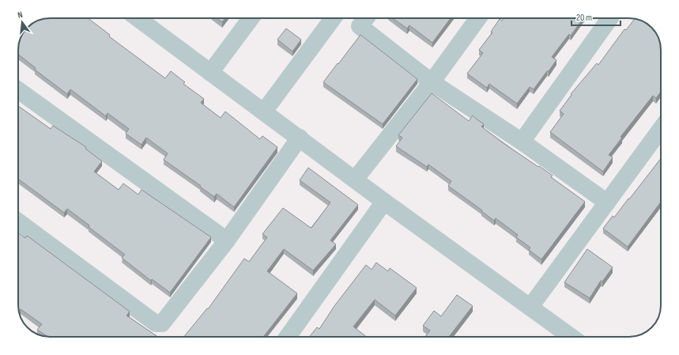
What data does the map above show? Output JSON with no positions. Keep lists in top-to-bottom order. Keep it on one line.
{"scale_bar":"20 m","north":"top"}
